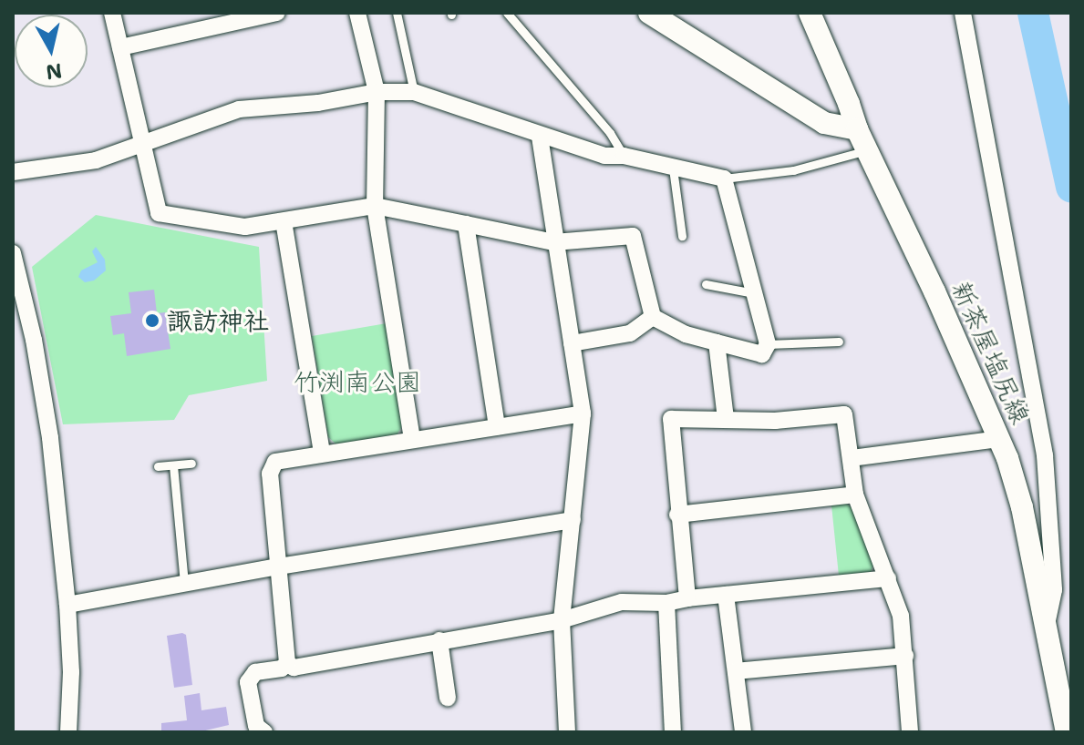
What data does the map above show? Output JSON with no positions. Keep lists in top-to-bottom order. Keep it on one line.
{"streets":{"main road":["新茶屋塩尻線"]},"parks":["竹渕南公園"],"places":["諏訪神社"],"north":"bottom"}
